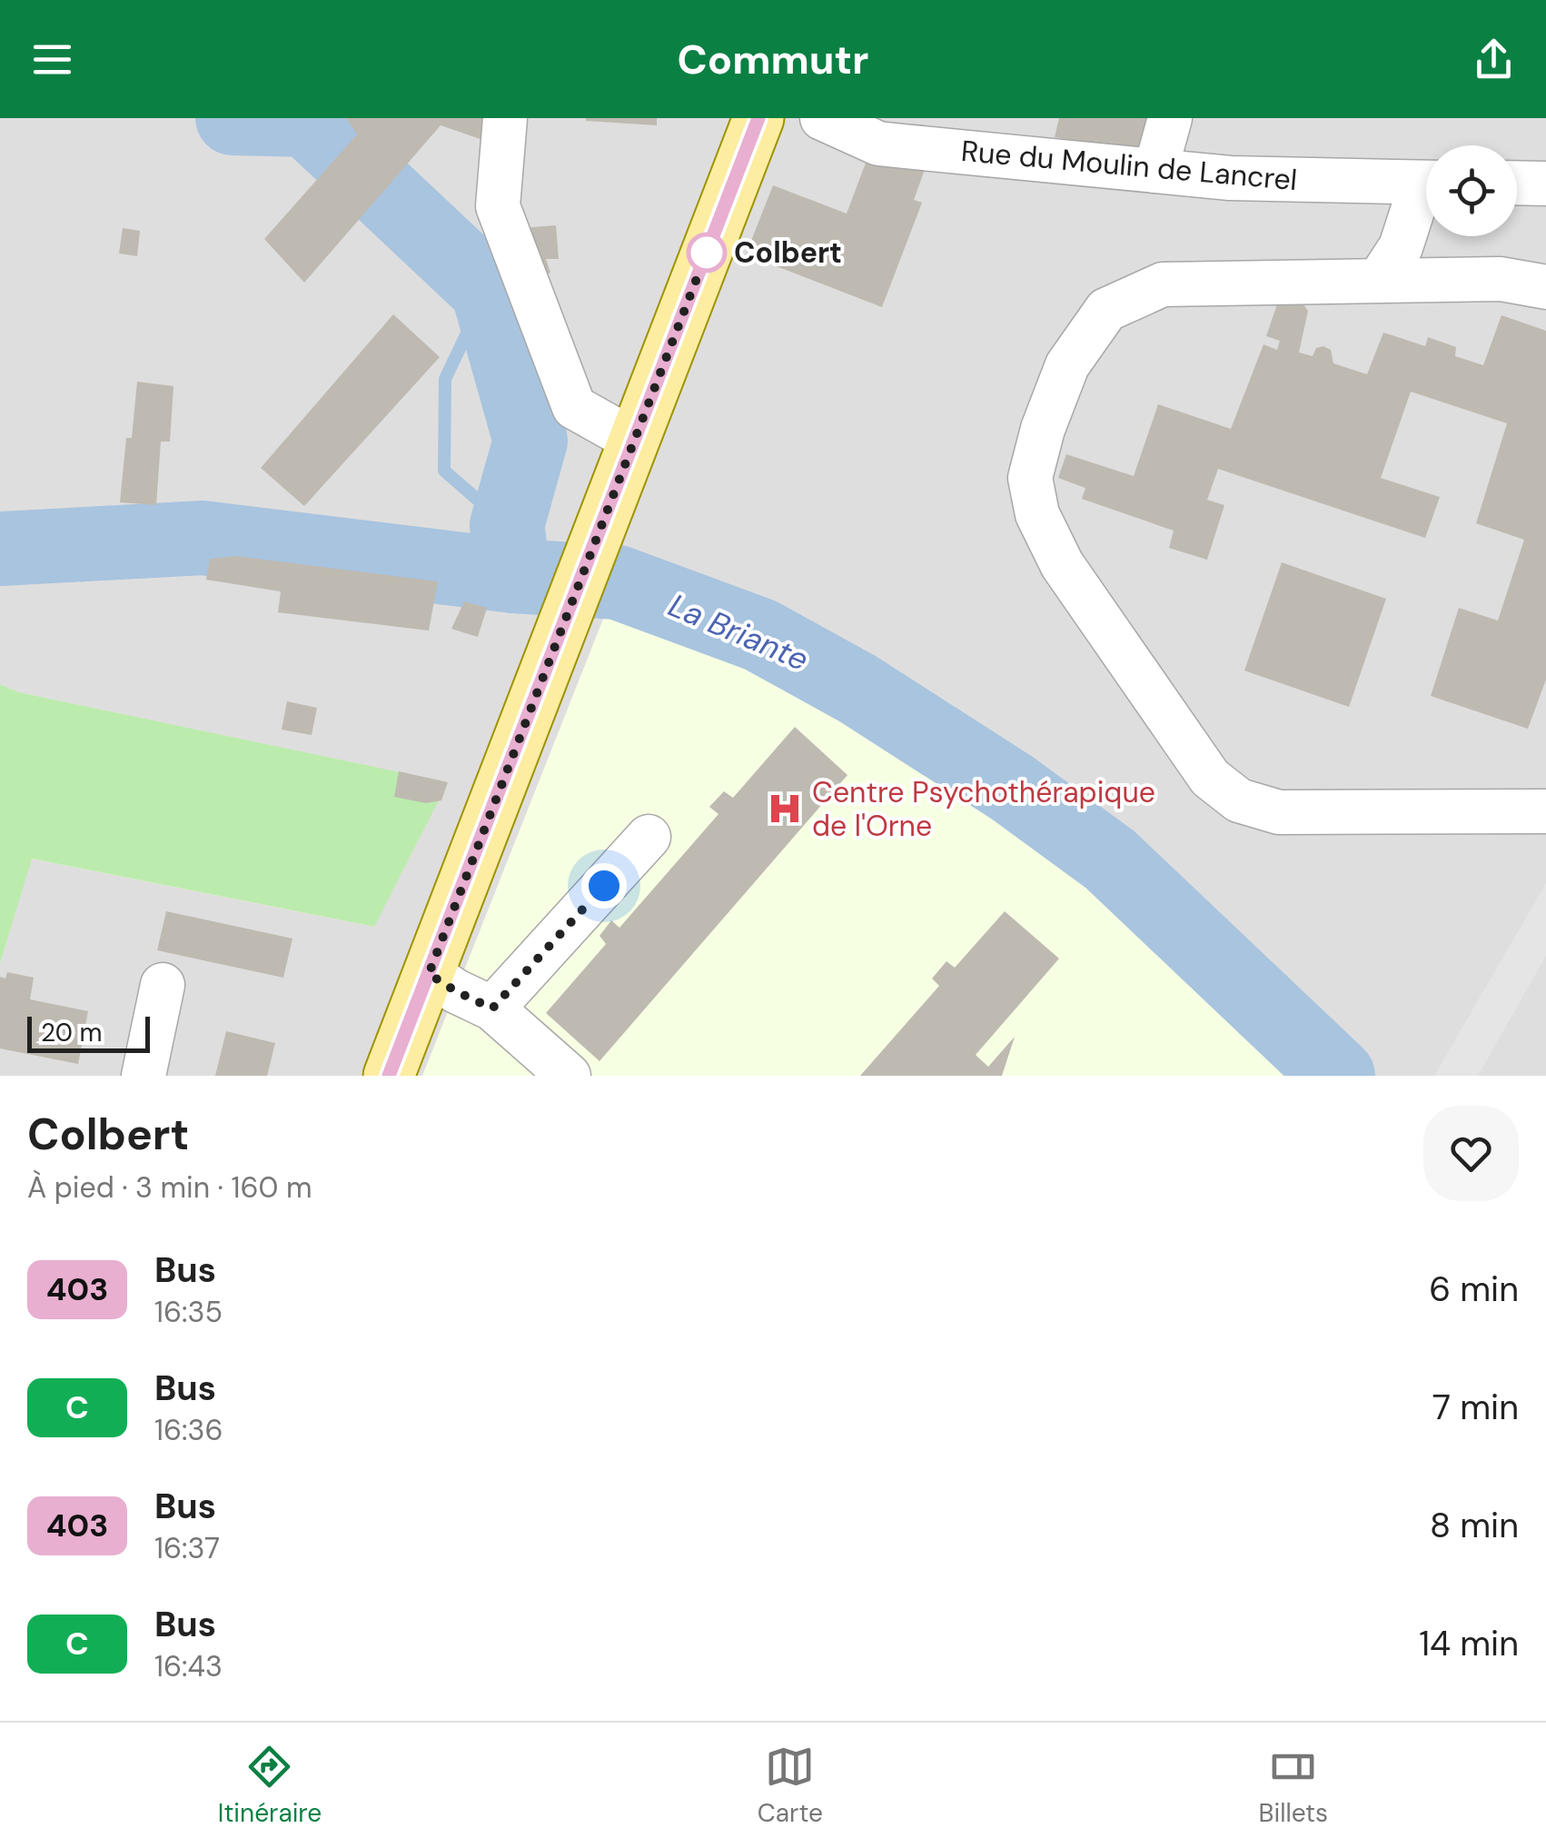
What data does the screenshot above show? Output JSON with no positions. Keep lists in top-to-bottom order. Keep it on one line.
{"streets":{"street":["Rue du Moulin de Lancrel"]},"water":["La Briante"],"places":{"other":["Colbert"],"hospital":["Centre Psychothérapique de l'Orne"]},"lines":["bus line 403"],"scale_bar":"20 m","page":{"header":"Commutr","scale":"20 m","heading":["Colbert","À pied · 3 min · 160 m"],"list":[{"mark":"403","name":"Bus","note":"16:35","value":"6 min"},{"mark":"C","name":"Bus","note":"16:36","value":"7 min"},{"mark":"403","name":"Bus","note":"16:37","value":"8 min"},{"mark":"C","name":"Bus","note":"16:43","value":"14 min"}],"tabs":["Itinéraire","Carte","Billets"]}}
